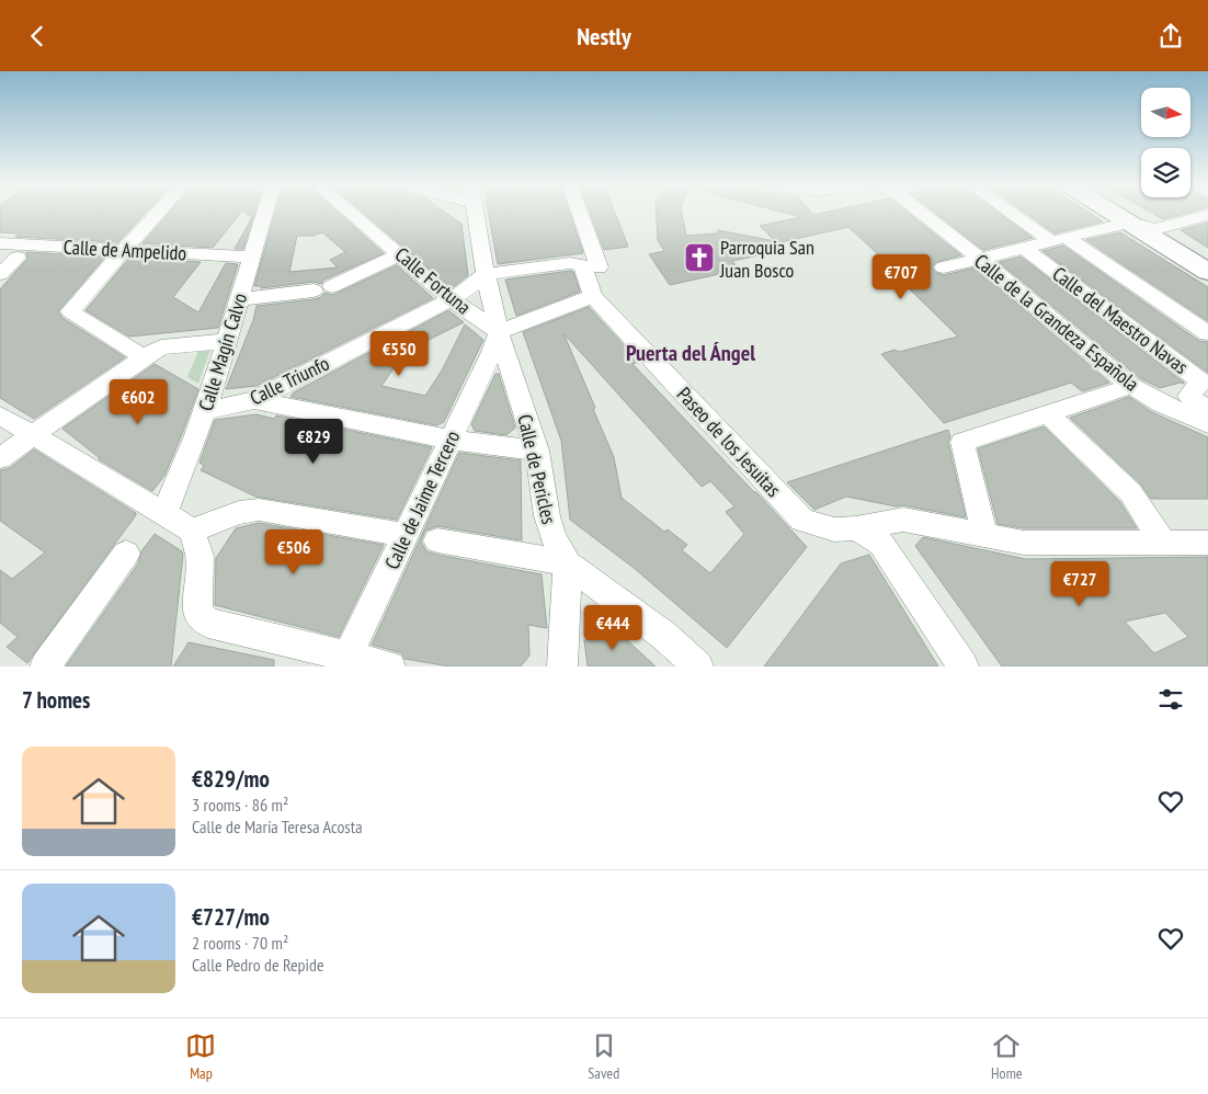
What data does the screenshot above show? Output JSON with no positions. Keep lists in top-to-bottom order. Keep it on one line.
{"streets":{"street":["Calle de Ampelido","Calle Fortuna","Calle del Maestro Navas","Calle de la Grandeza Española","Calle Magín Calvo","Calle Triunfo","Paseo de los Jesuitas","Calle de Pericles","Calle de Jaime Tercero"]},"crossings":[["Calle de Ampelido","Calle Magín Calvo"],["Calle Fortuna","Calle Triunfo"],["Calle Fortuna","Calle de Pericles"],["Calle Fortuna","Calle de Jaime Tercero"],["Calle Magín Calvo","Calle Triunfo"],["Calle Triunfo","Paseo de los Jesuitas"],["Calle Triunfo","Calle de Pericles"],["Paseo de los Jesuitas","Calle de Pericles"],["Calle de Pericles","Calle de Jaime Tercero"]],"districts":["Puerta del Ángel"],"places":{"church":["Parroquia San Juan Bosco"]},"north":"right","page":{"header":"Nestly","price":["€707","€550","€602","€829","€506","€727","€444"],"heading":"7 homes","list":[{"name":"€829/mo","note":"3 rooms · 86 m² · Calle de María Teresa Acosta"},{"name":"€727/mo","note":"2 rooms · 70 m² · Calle Pedro de Repide"}],"tabs":["Map","Saved","Home"]}}
